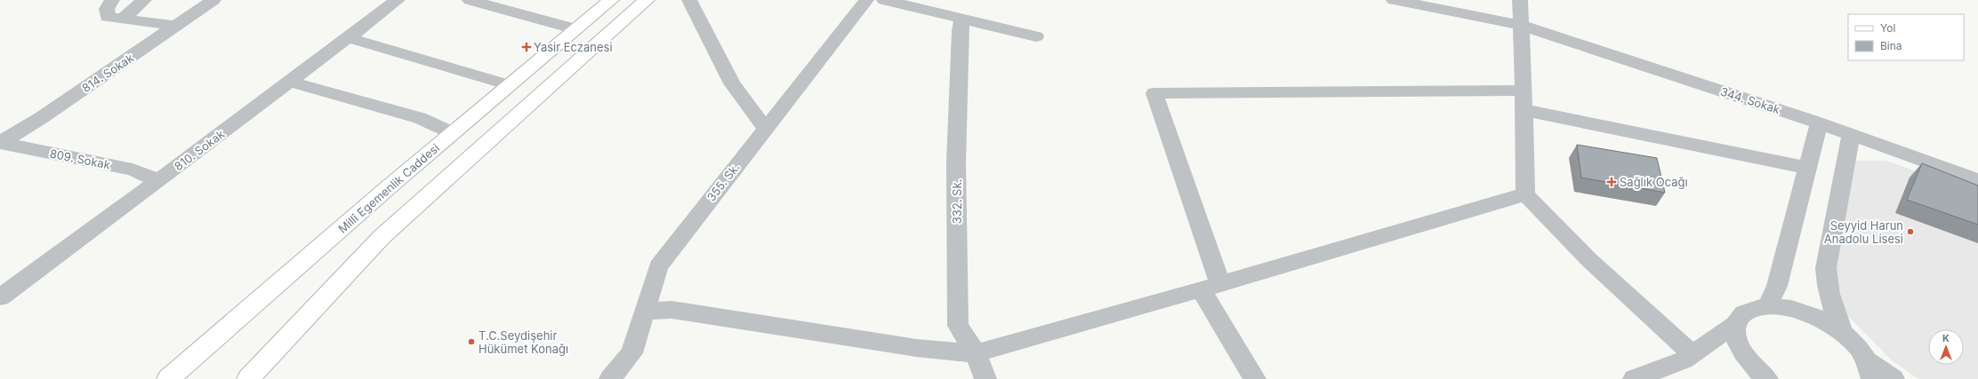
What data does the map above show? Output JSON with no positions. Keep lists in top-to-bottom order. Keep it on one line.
{"streets":{"main road":["Millî Egemenlik Caddesi"],"street":["814. Sokak","344. Sokak","810. Sokak","809. Sokak","355. Sk.","332. Sk."]},"crossings":[["814. Sokak","809. Sokak"],["810. Sokak","809. Sokak"]],"places":{"health":["Yasir Eczanesi","Sağlık Ocağı"],"other":["Seyyid Harun Anadolu Lisesi","T.C.Seydişehir Hükümet Konağı"]},"legend":["Yol","Bina"],"north":"top"}
